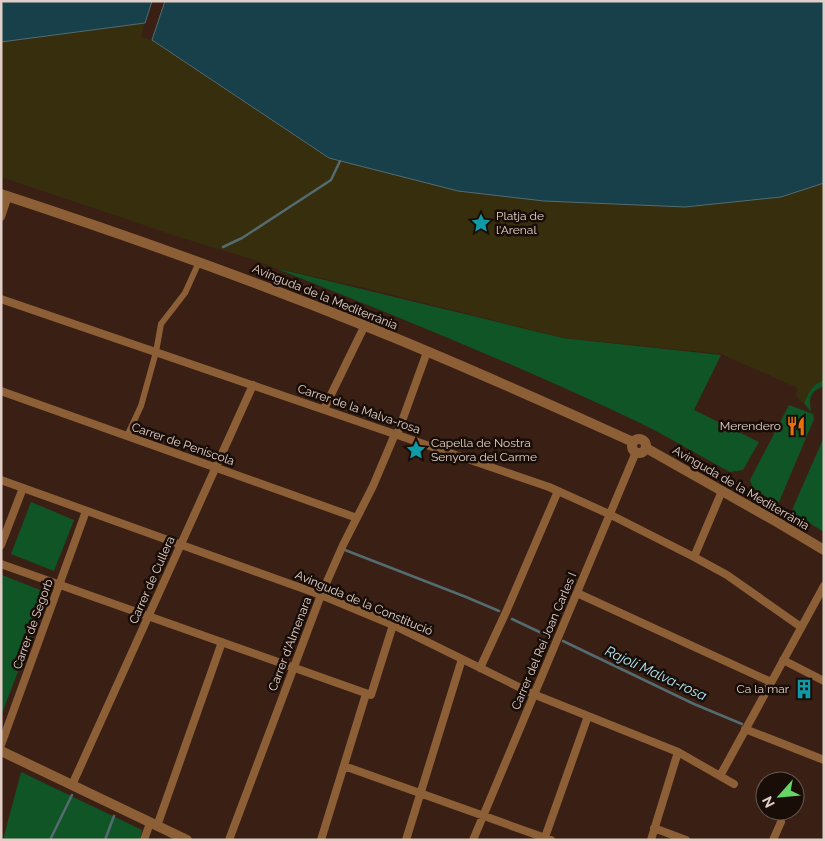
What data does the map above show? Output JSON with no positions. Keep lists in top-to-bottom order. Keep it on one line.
{"streets":{"street":["Avinguda de la Mediterrània","Carrer de la Malva-rosa","Carrer de Peníscola","Carrer de Cullera","Avinguda de la Constitució","Carrer de Segorb","Carrer del Rei Joan Carles I","Carrer d'Almenara"]},"crossings":[["Avinguda de la Mediterrània","Carrer del Rei Joan Carles I"],["Avinguda de la Mediterrània","Carrer d'Almenara"],["Carrer de la Malva-rosa","Carrer de Cullera"],["Carrer de la Malva-rosa","Carrer del Rei Joan Carles I"],["Carrer de la Malva-rosa","Carrer d'Almenara"],["Carrer de Peníscola","Carrer de Cullera"],["Carrer de Peníscola","Carrer d'Almenara"],["Carrer de Cullera","Avinguda de la Constitució"],["Avinguda de la Constitució","Carrer de Segorb"],["Avinguda de la Constitució","Carrer del Rei Joan Carles I"],["Avinguda de la Constitució","Carrer d'Almenara"]],"water":["Rajolí Malva-rosa"],"places":{"place":["Platja de l'Arenal","Capella de Nostra Senyora del Carme"],"restaurant":["Merendero"],"building":["Ca la mar"]},"north":"bottom left"}
